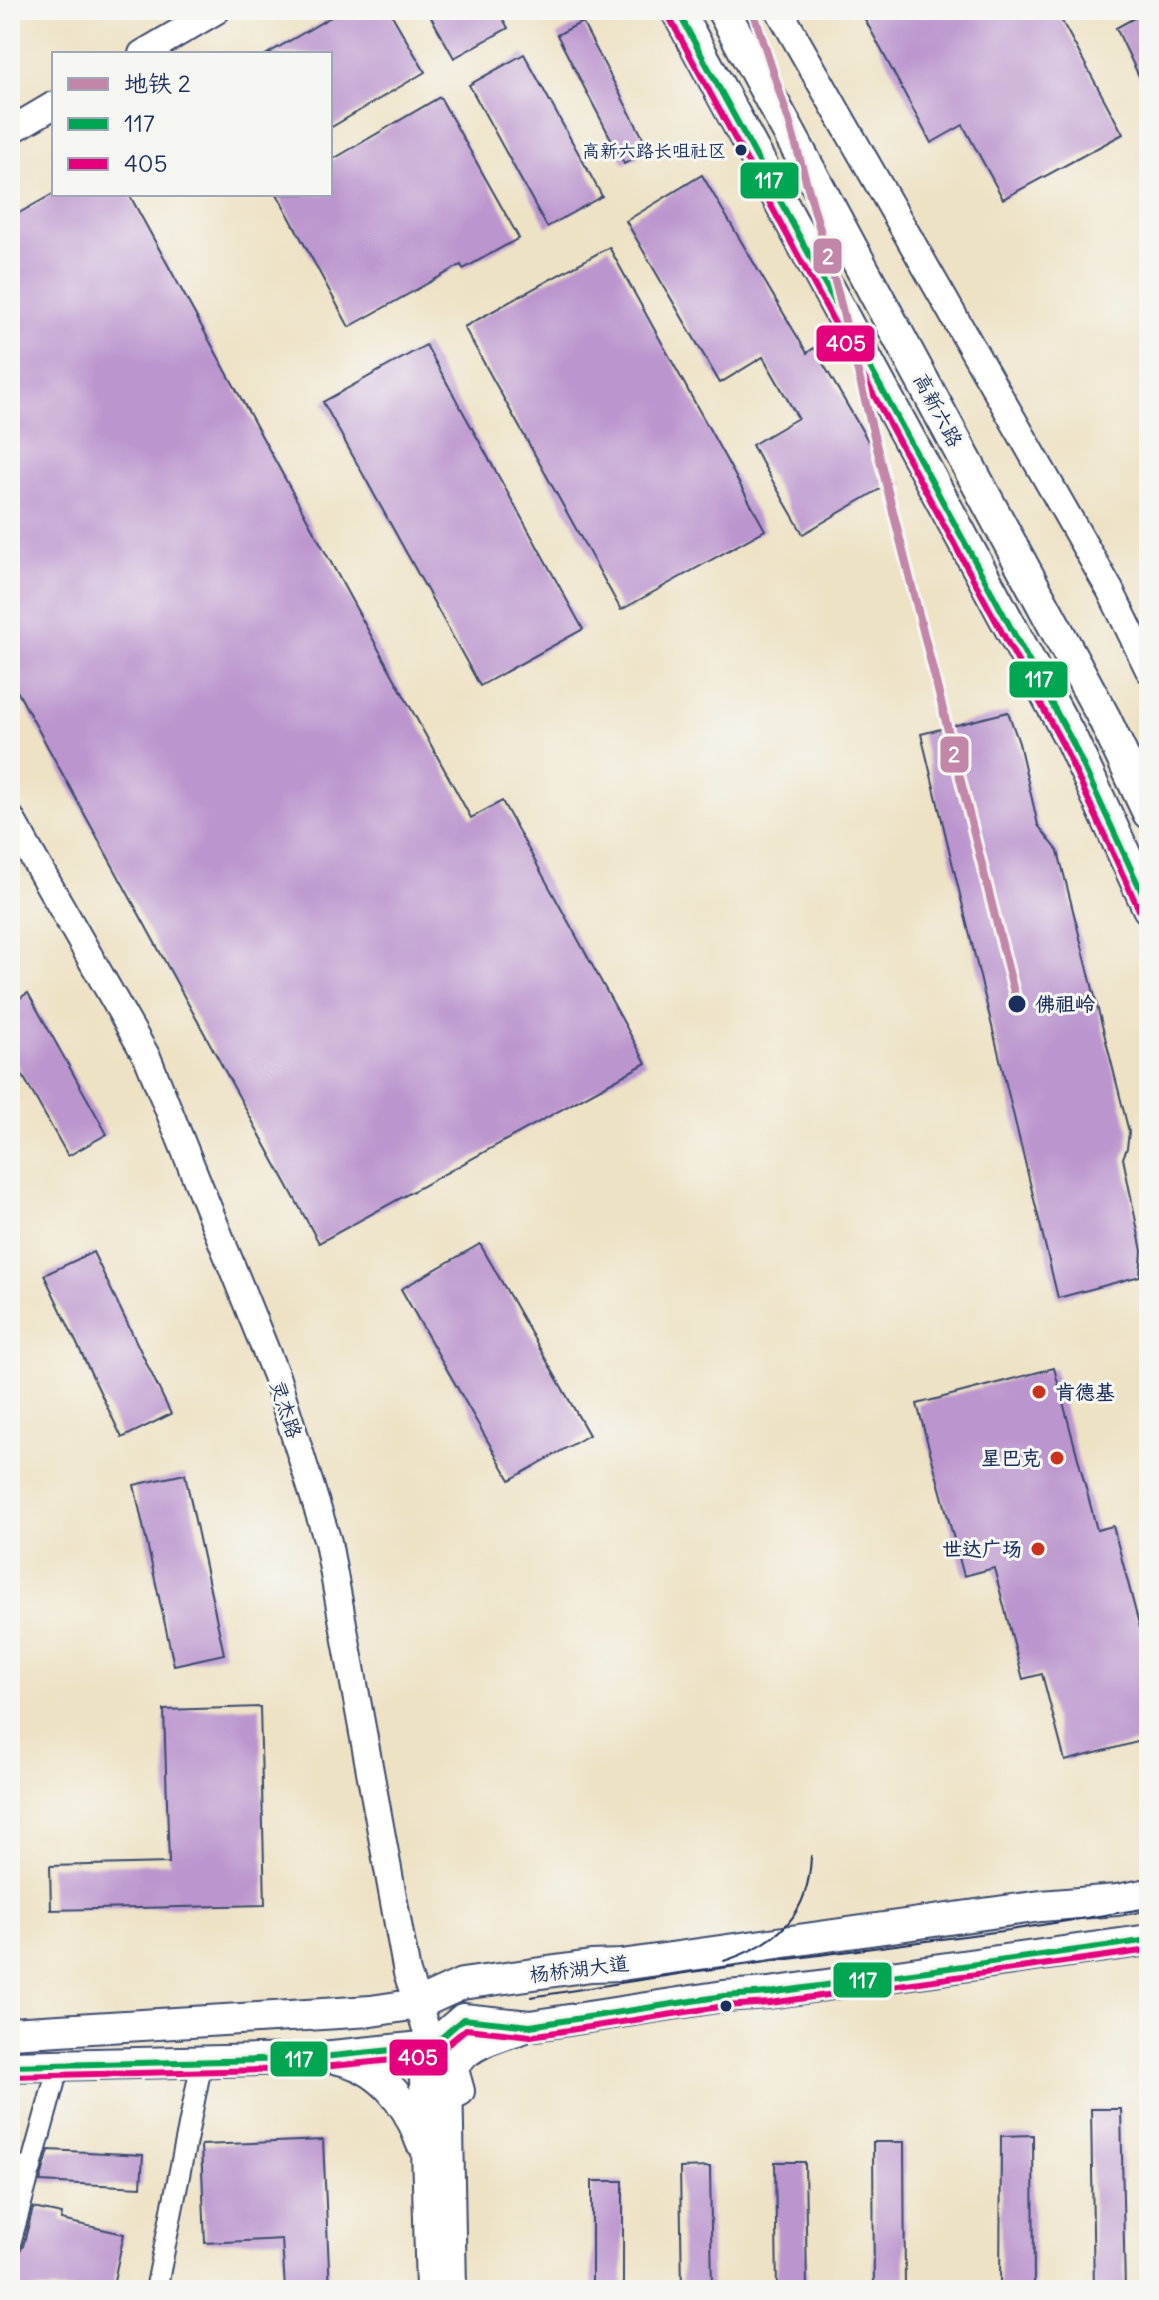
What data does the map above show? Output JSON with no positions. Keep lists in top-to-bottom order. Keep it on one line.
{"streets":{"main road":["高新六路","杨桥湖大道"],"street":["灵杰路"]},"crossings":[["灵杰路","杨桥湖大道"]],"places":["高新六路长咀社区","佛祖岭","肯德基","星巴克","世达广场"],"lines":["metro line 2","transit line 117","transit line 405"],"legend":["地铁 2","117","405"]}
